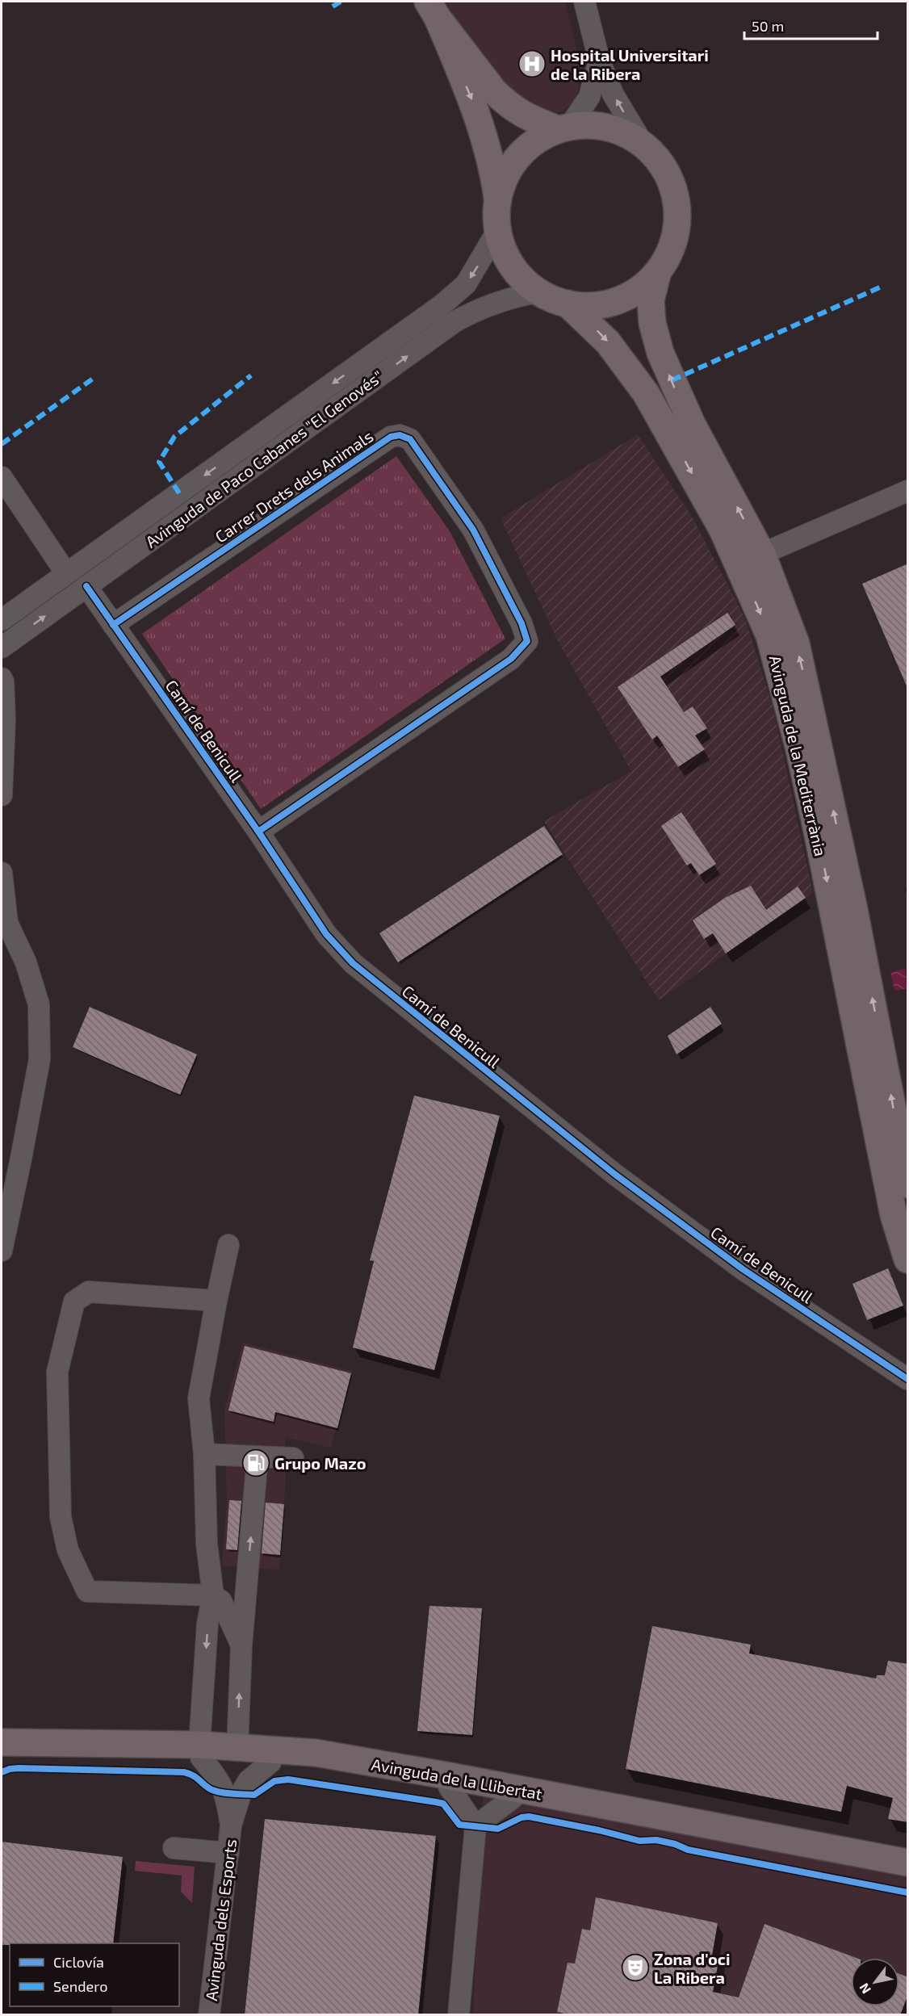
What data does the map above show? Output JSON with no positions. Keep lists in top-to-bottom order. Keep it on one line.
{"streets":{"main road":["Avinguda de la Mediterrània","Avinguda de la Llibertat"],"street":["Avinguda de Paco Cabanes \"El Genovés\"","Carrer Drets dels Animals","Camí de Benicull","Avinguda dels Esports"]},"crossings":[["Avinguda de Paco Cabanes \"El Genovés\"","Camí de Benicull"],["Carrer Drets dels Animals","Camí de Benicull"],["Avinguda de la Llibertat","Avinguda dels Esports"]],"places":{"hospital":["Hospital Universitari de la Ribera"],"fuel station":["Grupo Mazo"],"theatre":["Zona d'oci La Ribera"]},"legend":["Ciclovía","Sendero"],"scale_bar":"50 m","north":"bottom left"}
